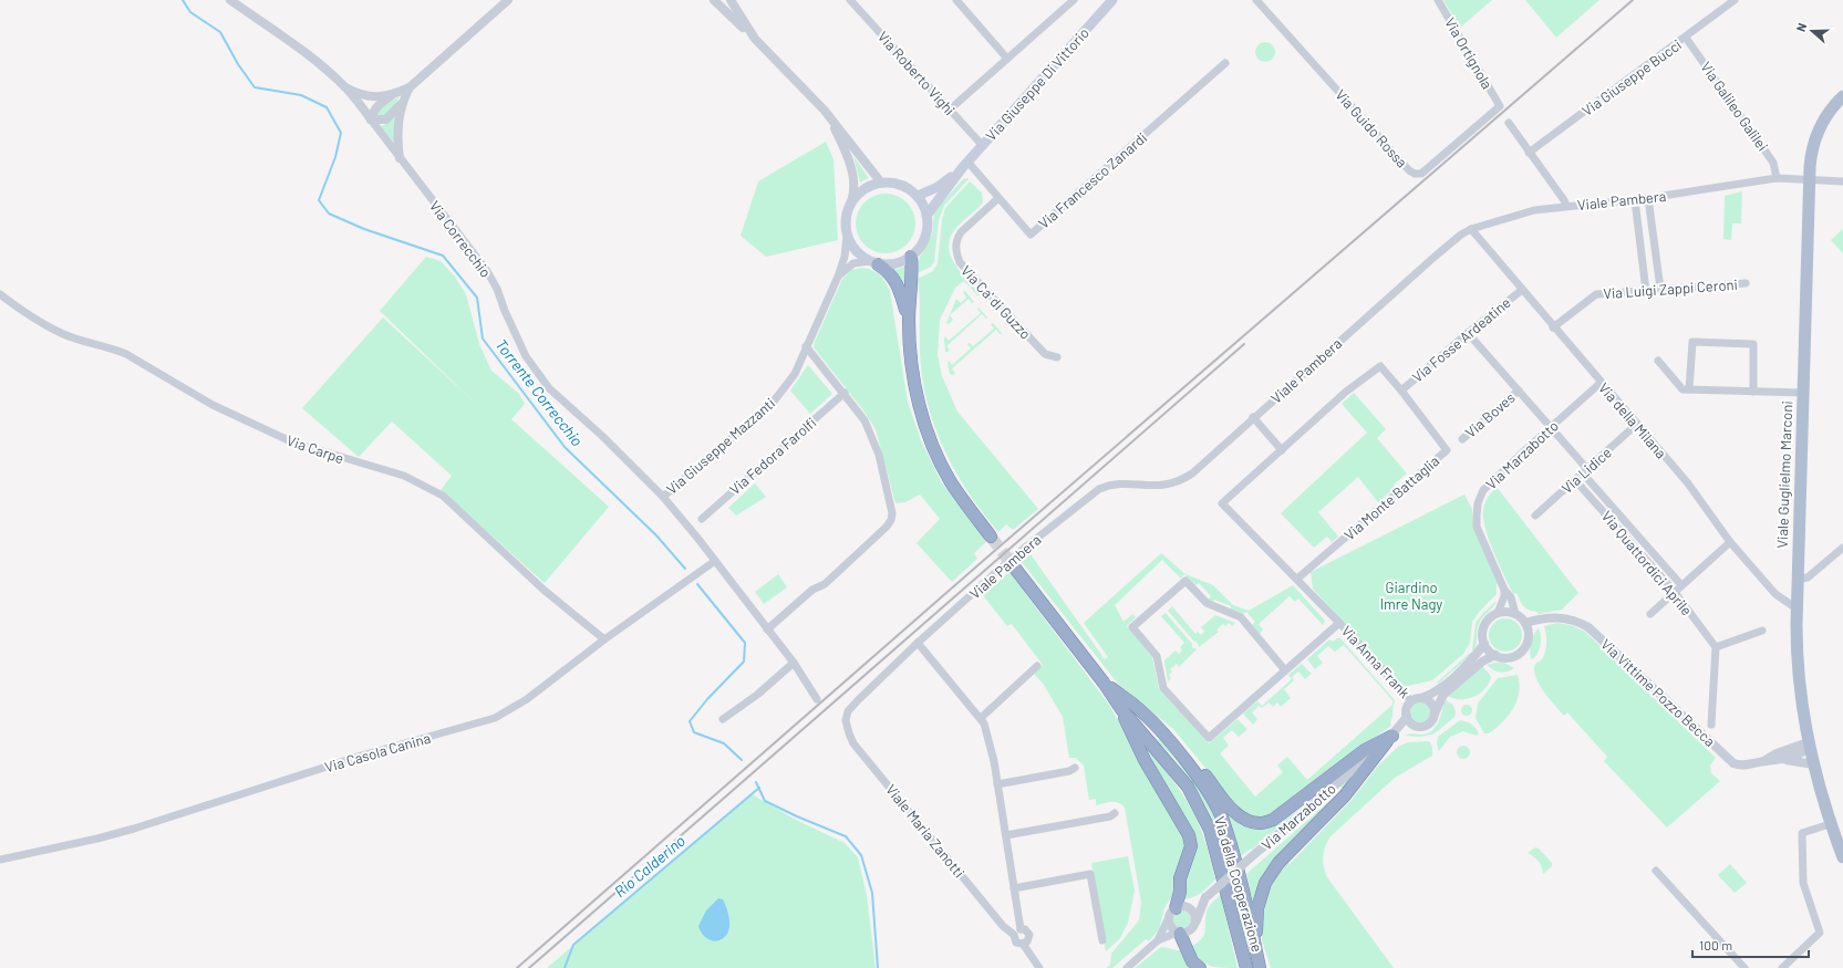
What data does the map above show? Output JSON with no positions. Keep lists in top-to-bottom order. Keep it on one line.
{"streets":{"highway":["Via della Cooperazione"],"main road":["Via Giuseppe Di Vittorio","Viale Guglielmo Marconi"],"street":["Via Ortignola","Via Roberto Vighi","Via Giuseppe Bucci","Via Galileo Galilei","Via Guido Rossa","Via Francesco Zanardi","Viale Pambera","Via Correcchio","Via Luigi Zappi Ceroni","Via Ca' di Guzzo","Via Fosse Ardeatine","Via Boves","Via della Milana","Via Giuseppe Mazzanti","Via Carpe","Via Marzabotto","Via Fedora Farolfi","Via Lidice","Via Monte Battaglia","Via Quattordici Aprile","Via Anna Frank","Via Vittime Pozzo Becca","Via Casola Canina","Viale Maria Zanotti"]},"crossings":[["Via Ortignola","Via Guido Rossa"],["Via Roberto Vighi","Via Giuseppe Di Vittorio"],["Via Giuseppe Bucci","Via Galileo Galilei"],["Via Giuseppe Di Vittorio","Via Francesco Zanardi"],["Via Galileo Galilei","Viale Pambera"],["Via Francesco Zanardi","Via Ca' di Guzzo"],["Viale Pambera","Via della Milana"],["Viale Pambera","Viale Guglielmo Marconi"],["Viale Pambera","Viale Maria Zanotti"],["Via Correcchio","Via Giuseppe Mazzanti"],["Via Correcchio","Via Casola Canina"],["Via Luigi Zappi Ceroni","Via della Milana"],["Via Fosse Ardeatine","Via Boves"],["Via Fosse Ardeatine","Via della Milana"],["Via Fosse Ardeatine","Via Monte Battaglia"],["Via Boves","Via Marzabotto"],["Via Boves","Via Lidice"],["Via Boves","Via Quattordici Aprile"],["Via della Milana","Via Marzabotto"],["Via della Milana","Via Lidice"],["Via della Milana","Viale Guglielmo Marconi"],["Via Carpe","Via Casola Canina"],["Via Marzabotto","Via Anna Frank"],["Via Marzabotto","Via Vittime Pozzo Becca"],["Via Lidice","Via Quattordici Aprile"],["Viale Guglielmo Marconi","Via Vittime Pozzo Becca"],["Via Monte Battaglia","Via Anna Frank"]],"water":["Torrente Correcchio","Rio Calderino"],"parks":["Giardino Imre Nagy"],"scale_bar":"100 m","north":"left"}
